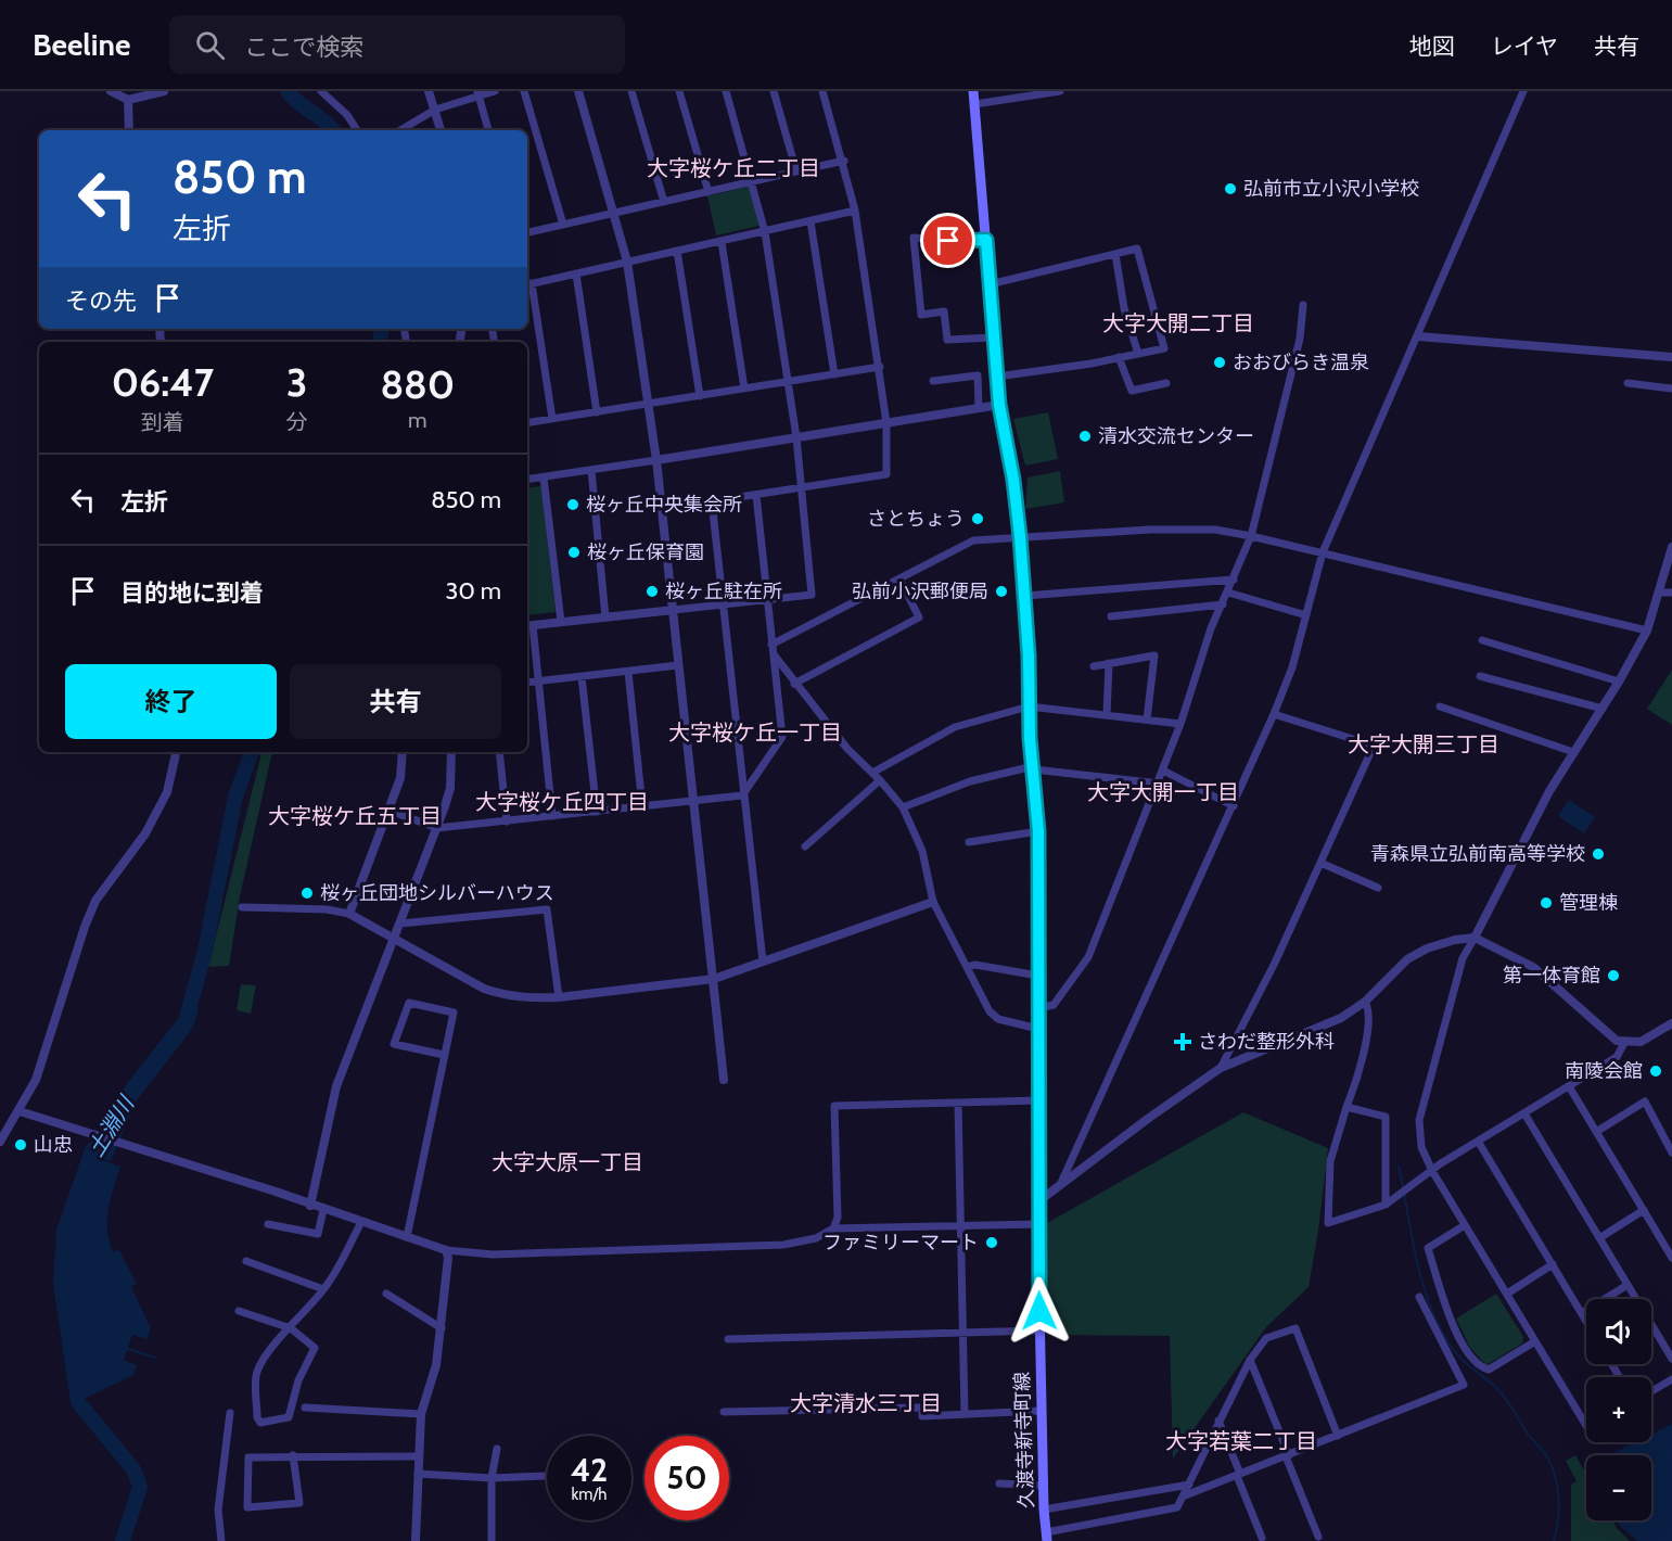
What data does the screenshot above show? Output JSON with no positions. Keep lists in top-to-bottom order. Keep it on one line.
{"streets":{"main road":["久渡寺新寺町線"]},"districts":["大字桜ケ丘二丁目","大字大開二丁目","大字桜ケ丘一丁目","大字大開三丁目","大字大開一丁目","大字桜ケ丘四丁目","大字桜ケ丘五丁目","大字大原一丁目","大字清水三丁目","大字若葉二丁目"],"water":["土淵川"],"places":{"other":["弘前市立小沢小学校","おおびらき温泉","清水交流センター","桜ヶ丘中央集会所","さとちょう","桜ヶ丘保育園","桜ヶ丘駐在所","弘前小沢郵便局","青森県立弘前南高等学校","桜ヶ丘団地シルバーハウス","管理棟","第一体育館","南陵会館","山忠","ファミリーマート"],"health":["さわだ整形外科"]},"page":{"header":"Beeline","search":"ここで検索","nav":["地図","レイヤ","共有"],"turn":["850 m","左折"],"then":"その先","eta":["06:47","到着","3","分","880","m"],"list":[{"name":"左折","value":"850 m"},{"name":"目的地に到着","value":"30 m"}],"buttons":["終了","共有"],"map_buttons":["+","−"],"speed":"42 km/h","limit":"50"}}
